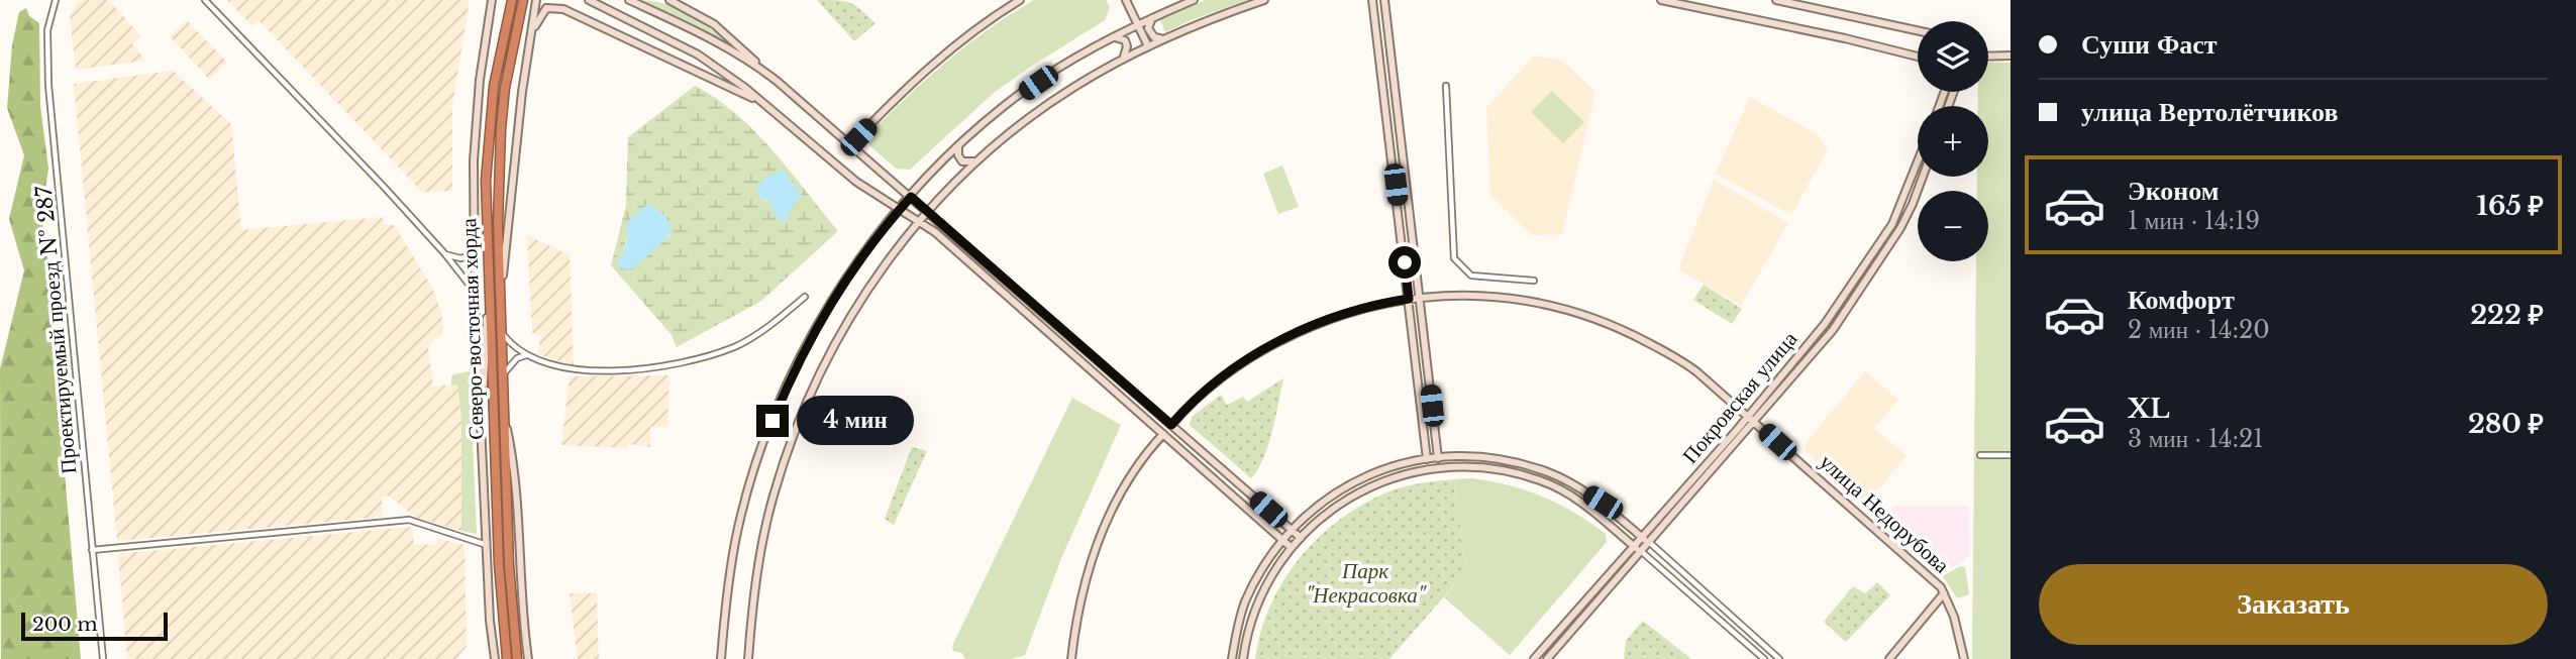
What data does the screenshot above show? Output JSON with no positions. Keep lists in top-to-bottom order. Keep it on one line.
{"streets":{"highway":["Северо-восточная хорда"],"street":["Проектируемый проезд № 287","Покровская улица","улица Недорубова"]},"crossings":[["Покровская улица","улица Недорубова"]],"parks":["Парк \"Некрасовка\""],"scale_bar":"200 m","page":{"banner":["Суши Фаст","улица Вертолётчиков"],"map_buttons":["+","−"],"list":[{"name":"Эконом","note":"1 мин · 14:19","value":"165 ₽"},{"name":"Комфорт","note":"2 мин · 14:20","value":"222 ₽"},{"name":"XL","note":"3 мин · 14:21","value":"280 ₽"}],"bubble":"4 мин","buttons":"Заказать","scale":"200 m"}}
